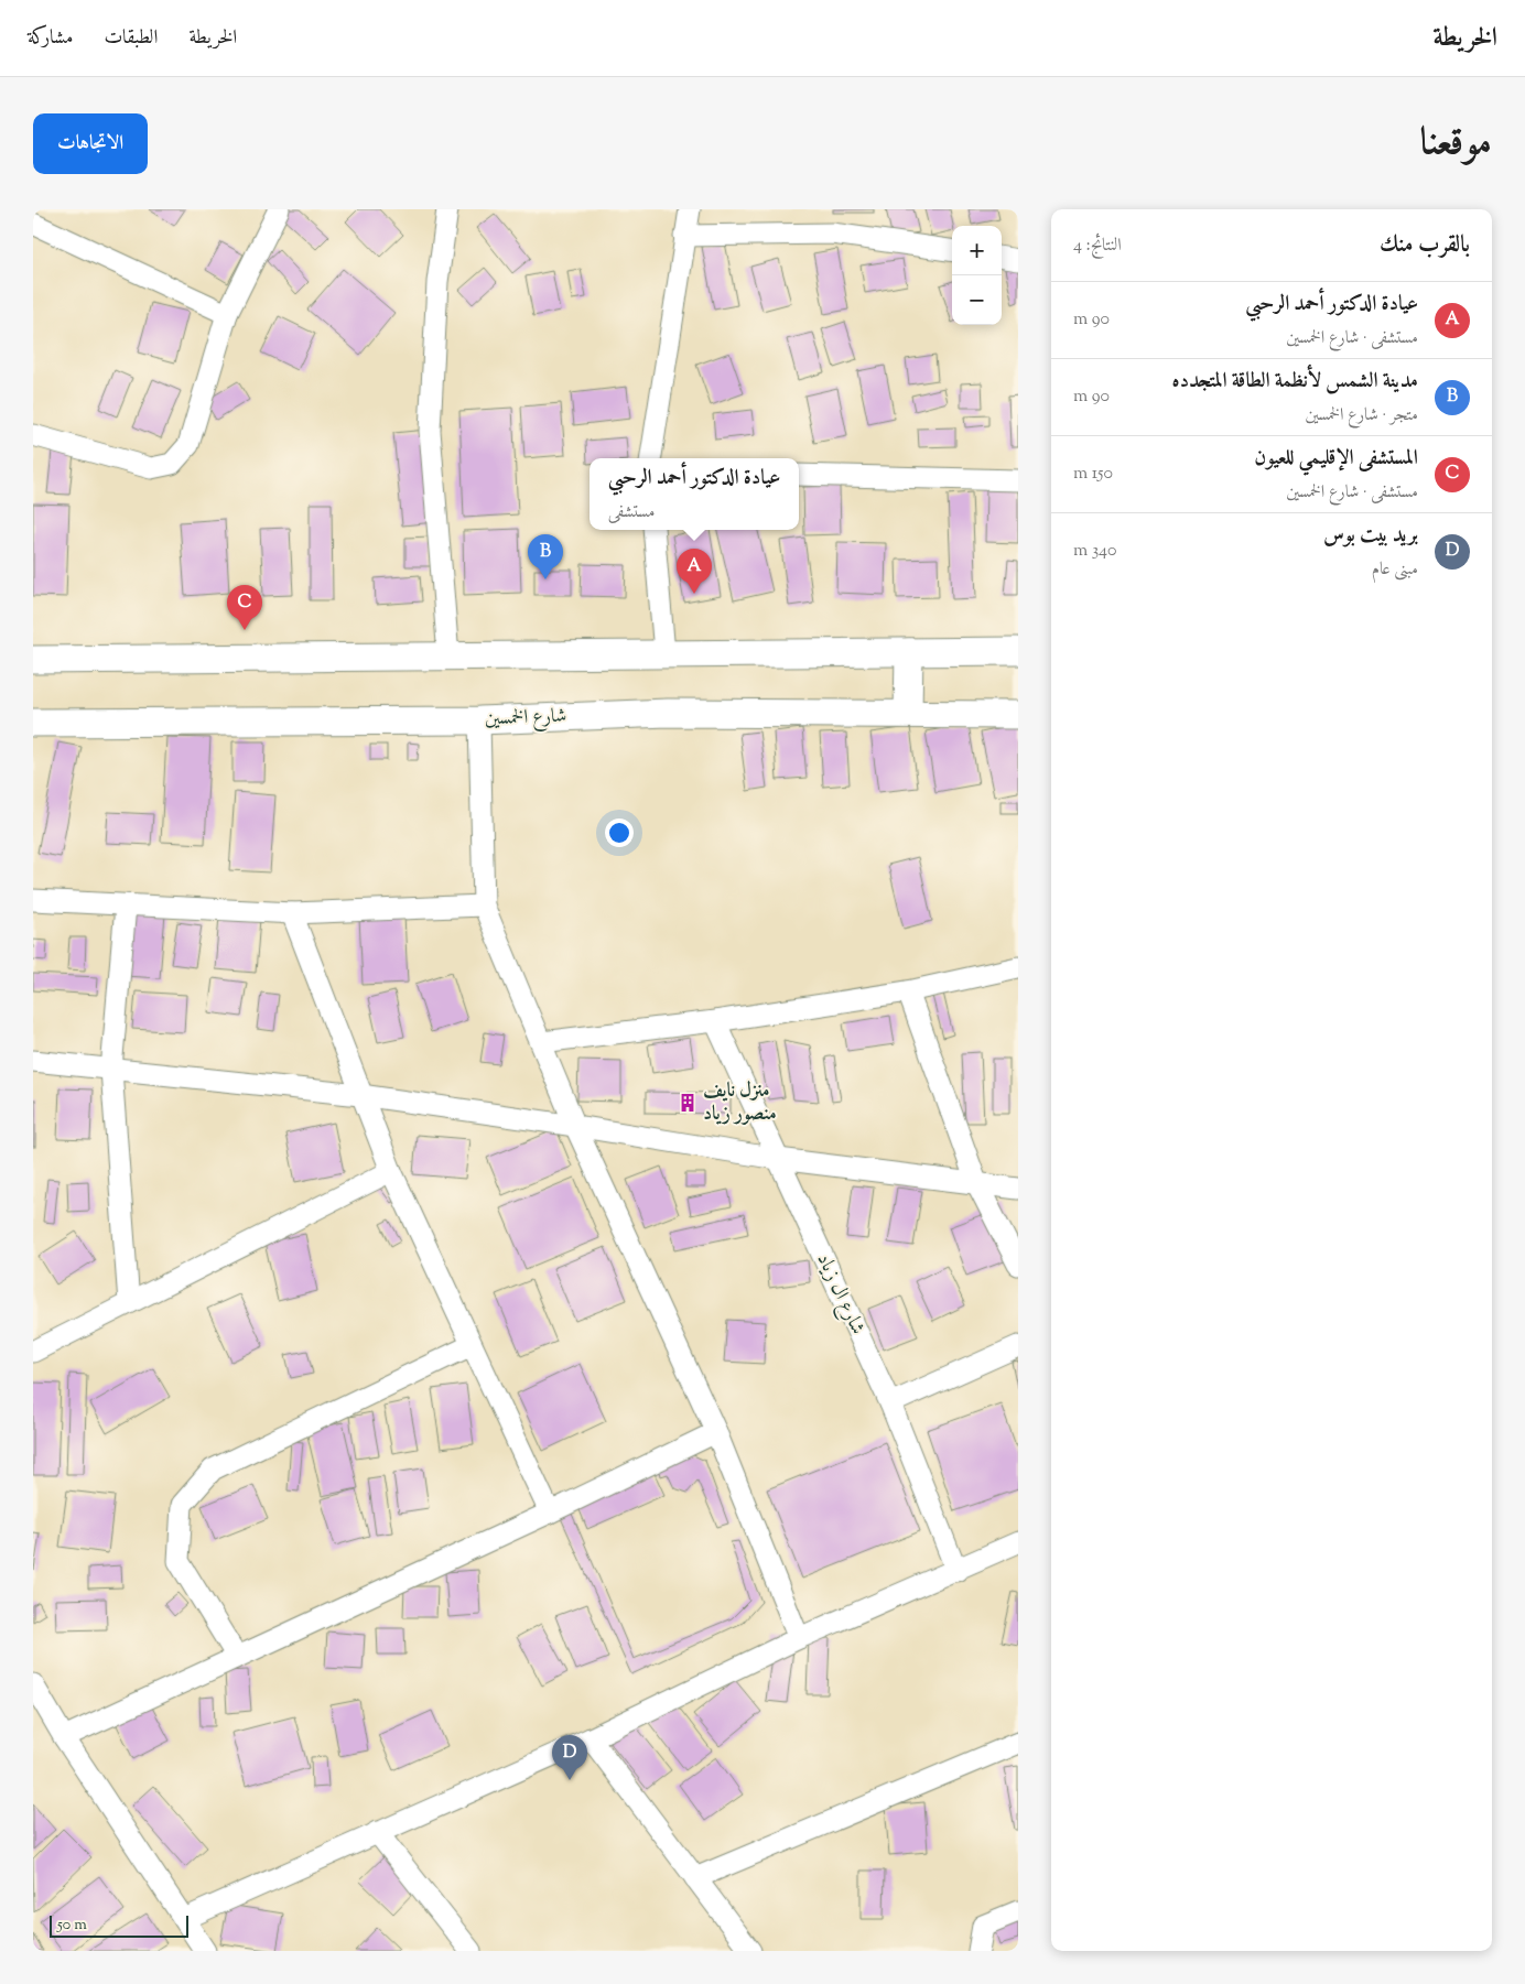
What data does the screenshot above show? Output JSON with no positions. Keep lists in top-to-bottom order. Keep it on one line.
{"streets":{"main road":["شارع الخمسين"],"street":["شارع ال زياد"]},"places":{"building":["منزل نايف منصور زياد"]},"scale_bar":"50 m","page":{"header":"الخريطة","nav":["الخريطة","الطبقات","مشاركة"],"title":"موقعنا","buttons":"الاتجاهات","heading":["بالقرب منك","النتائج: 4"],"map_buttons":["+","−"],"list":[{"mark":"A","name":"عيادة الدكتور أحمد الرحبي","note":"مستشفى · شارع الخمسين","value":"90 m"},{"mark":"B","name":"مدينة الشمس لأنظمة الطاقة المتجدده","note":"متجر · شارع الخمسين","value":"90 m"},{"mark":"C","name":"المستشفى الإقليمي للعيون","note":"مستشفى · شارع الخمسين","value":"150 m"},{"mark":"D","name":"بريد بيت بوس","note":"مبنى عام","value":"340 m"}],"popup":["عيادة الدكتور أحمد الرحبي","مستشفى"],"pins":["B","A","C","D"],"scale":"50 m"}}
